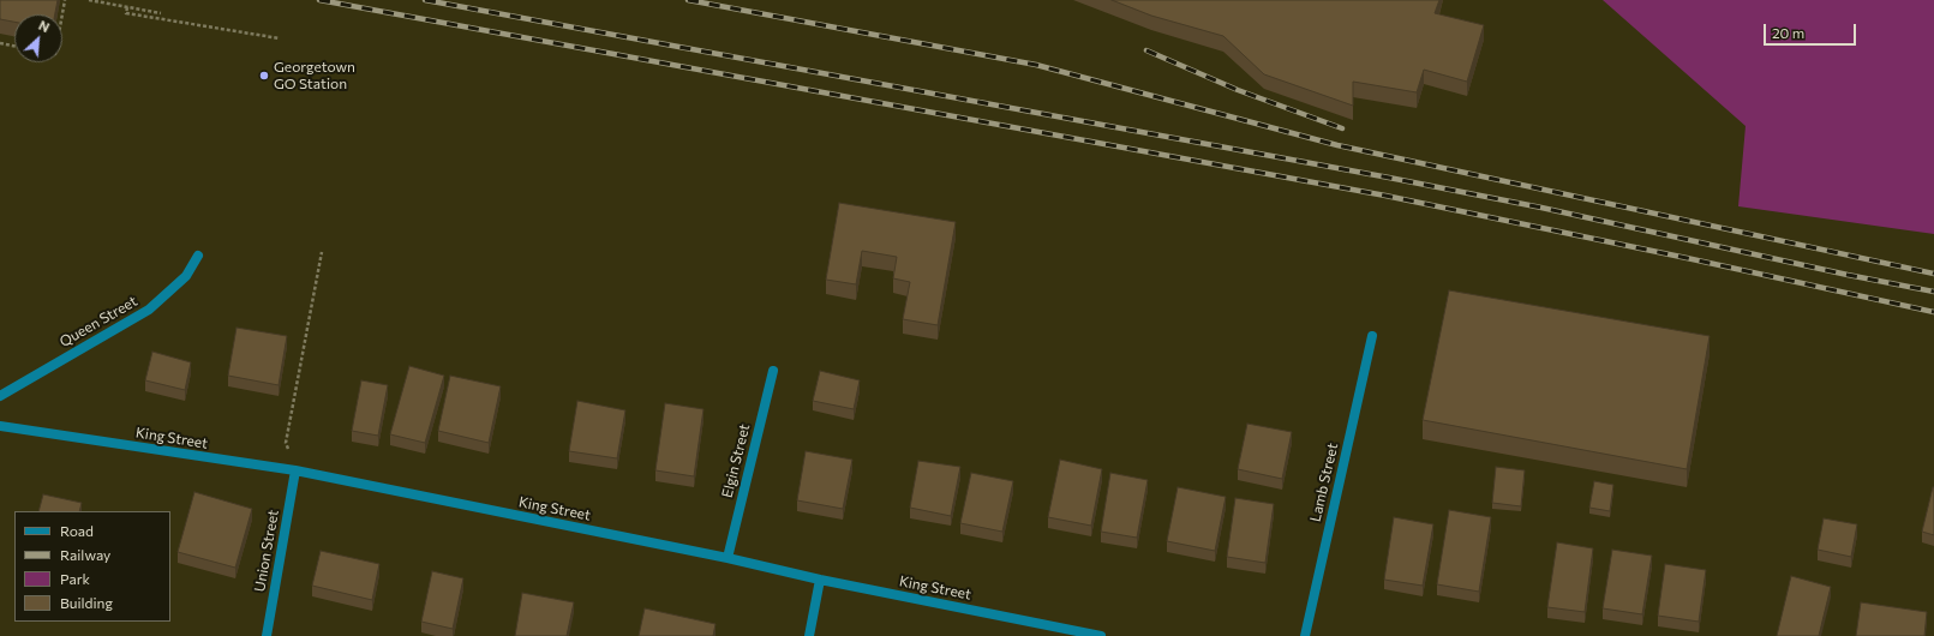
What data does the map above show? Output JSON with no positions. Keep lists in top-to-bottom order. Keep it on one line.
{"streets":{"street":["Queen Street","King Street","Elgin Street","Lamb Street","Union Street"]},"crossings":[["King Street","Elgin Street"],["King Street","Union Street"]],"places":["Georgetown GO Station"],"legend":["Road","Railway","Park","Building"],"scale_bar":"20 m","north":"top right"}
